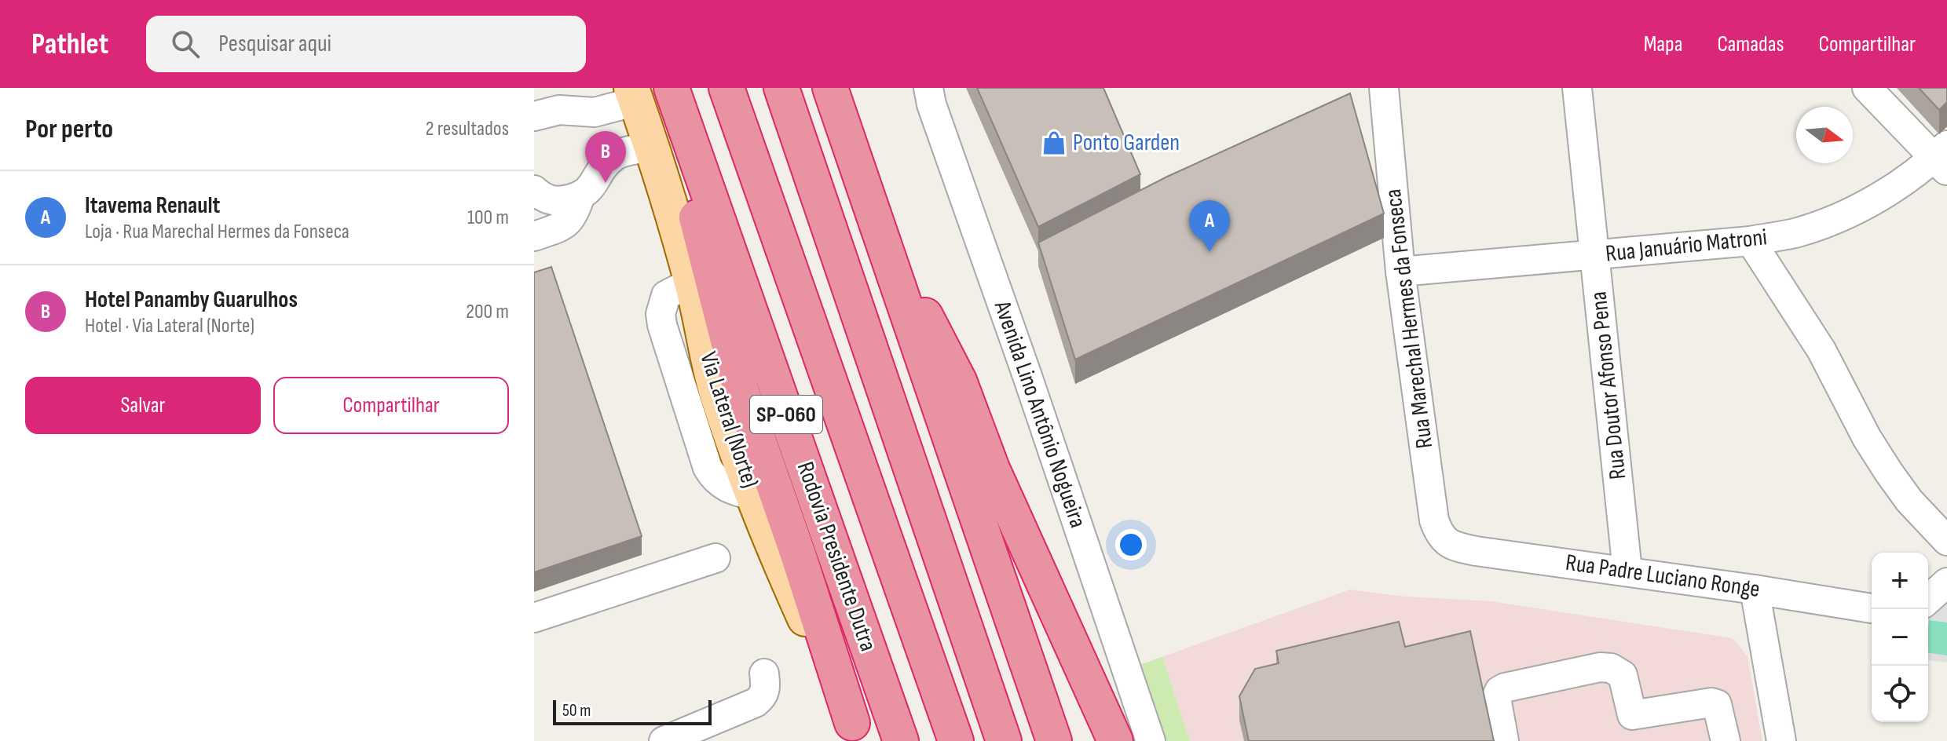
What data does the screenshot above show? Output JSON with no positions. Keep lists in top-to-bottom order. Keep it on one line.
{"streets":{"highway":["SP-060","Rodovia Presidente Dutra"],"main road":["Via Lateral (Norte)"],"street":["Rua Januário Matroni","Rua Marechal Hermes da Fonseca","Rua Doutor Afonso Pena","Avenida Lino Antônio Nogueira","Rua Padre Luciano Ronge"]},"crossings":[["Rua Januário Matroni","Rua Marechal Hermes da Fonseca"],["Rua Januário Matroni","Rua Doutor Afonso Pena"],["Rua Marechal Hermes da Fonseca","Rua Padre Luciano Ronge"],["Rua Doutor Afonso Pena","Rua Padre Luciano Ronge"]],"places":{"shop":["Ponto Garden"]},"scale_bar":"50 m","north":"right","page":{"header":"Pathlet","search":"Pesquisar aqui","nav":["Mapa","Camadas","Compartilhar"],"heading":["Por perto","2 resultados"],"pins":["B","A"],"list":[{"mark":"A","name":"Itavema Renault","note":"Loja · Rua Marechal Hermes da Fonseca","value":"100 m"},{"mark":"B","name":"Hotel Panamby Guarulhos","note":"Hotel · Via Lateral (Norte)","value":"200 m"}],"buttons":["Salvar","Compartilhar"],"map_buttons":["+","−"],"scale":"50 m"}}
